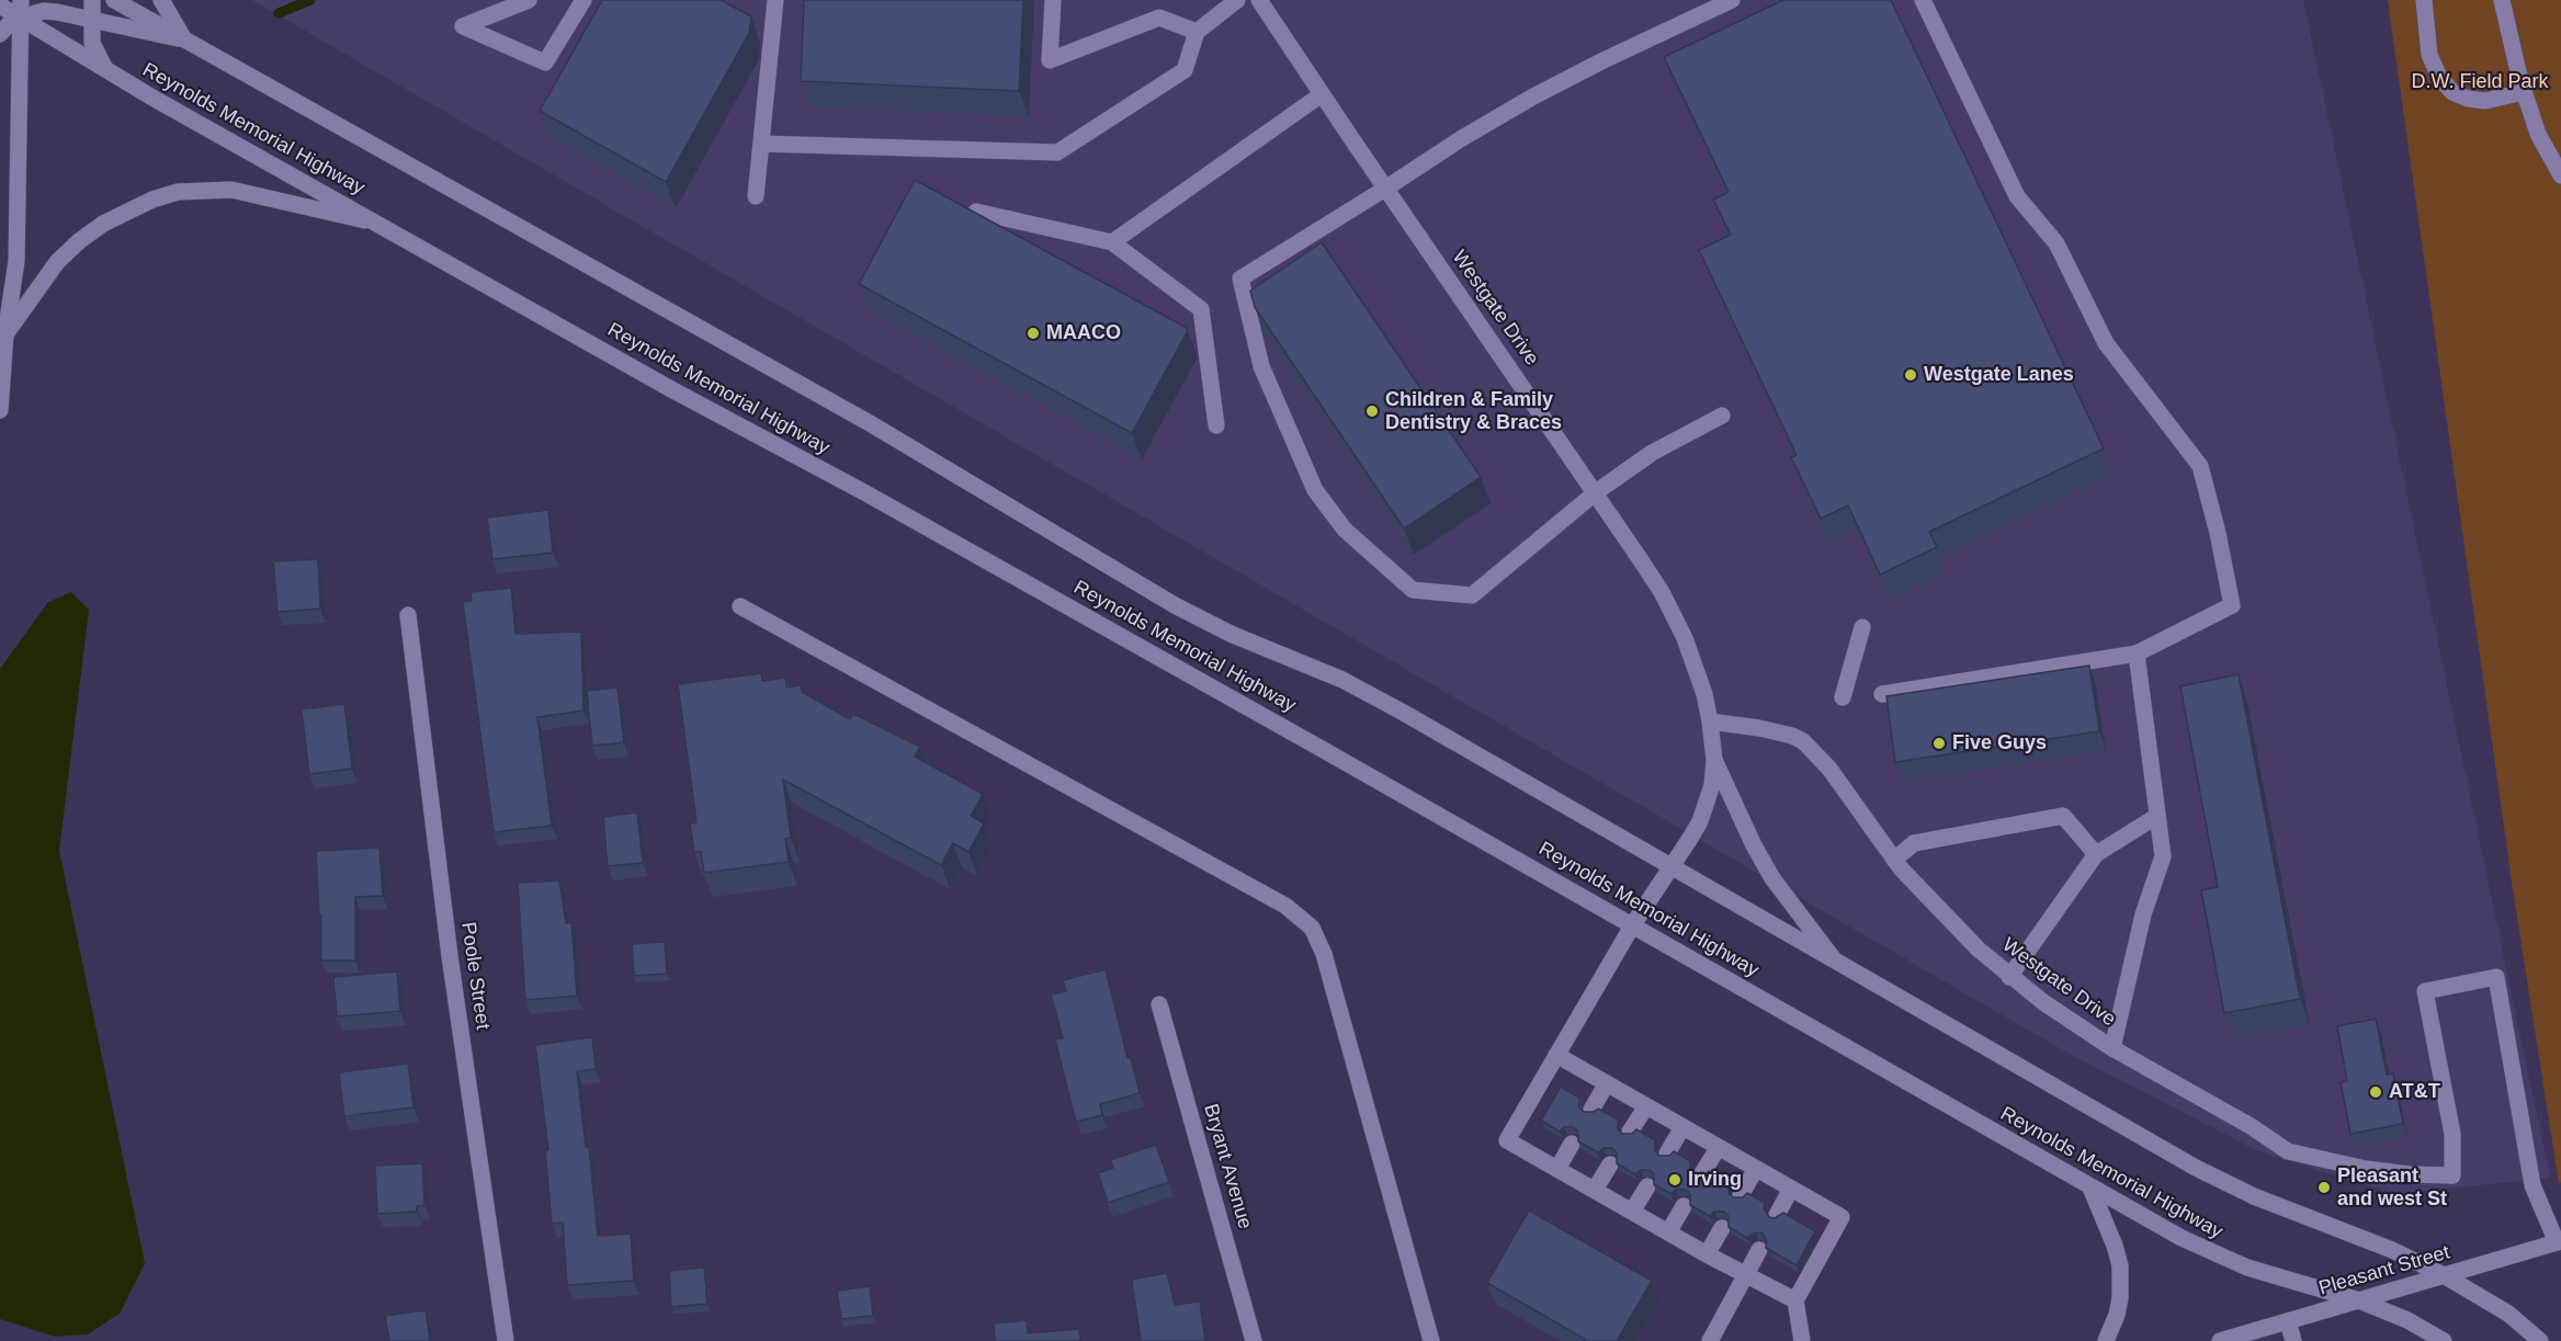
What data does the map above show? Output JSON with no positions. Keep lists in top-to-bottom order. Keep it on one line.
{"streets":{"main road":["Reynolds Memorial Highway","Westgate Drive","Poole Street","Bryant Avenue","Pleasant Street"]},"crossings":[["Reynolds Memorial Highway","Westgate Drive"],["Reynolds Memorial Highway","Pleasant Street"],["Westgate Drive","Pleasant Street"]],"parks":["D.W. Field Park"],"places":["MAACO","Westgate Lanes","Children & Family Dentistry & Braces","Five Guys","AT&T","Irving","Pleasant and west St"]}
